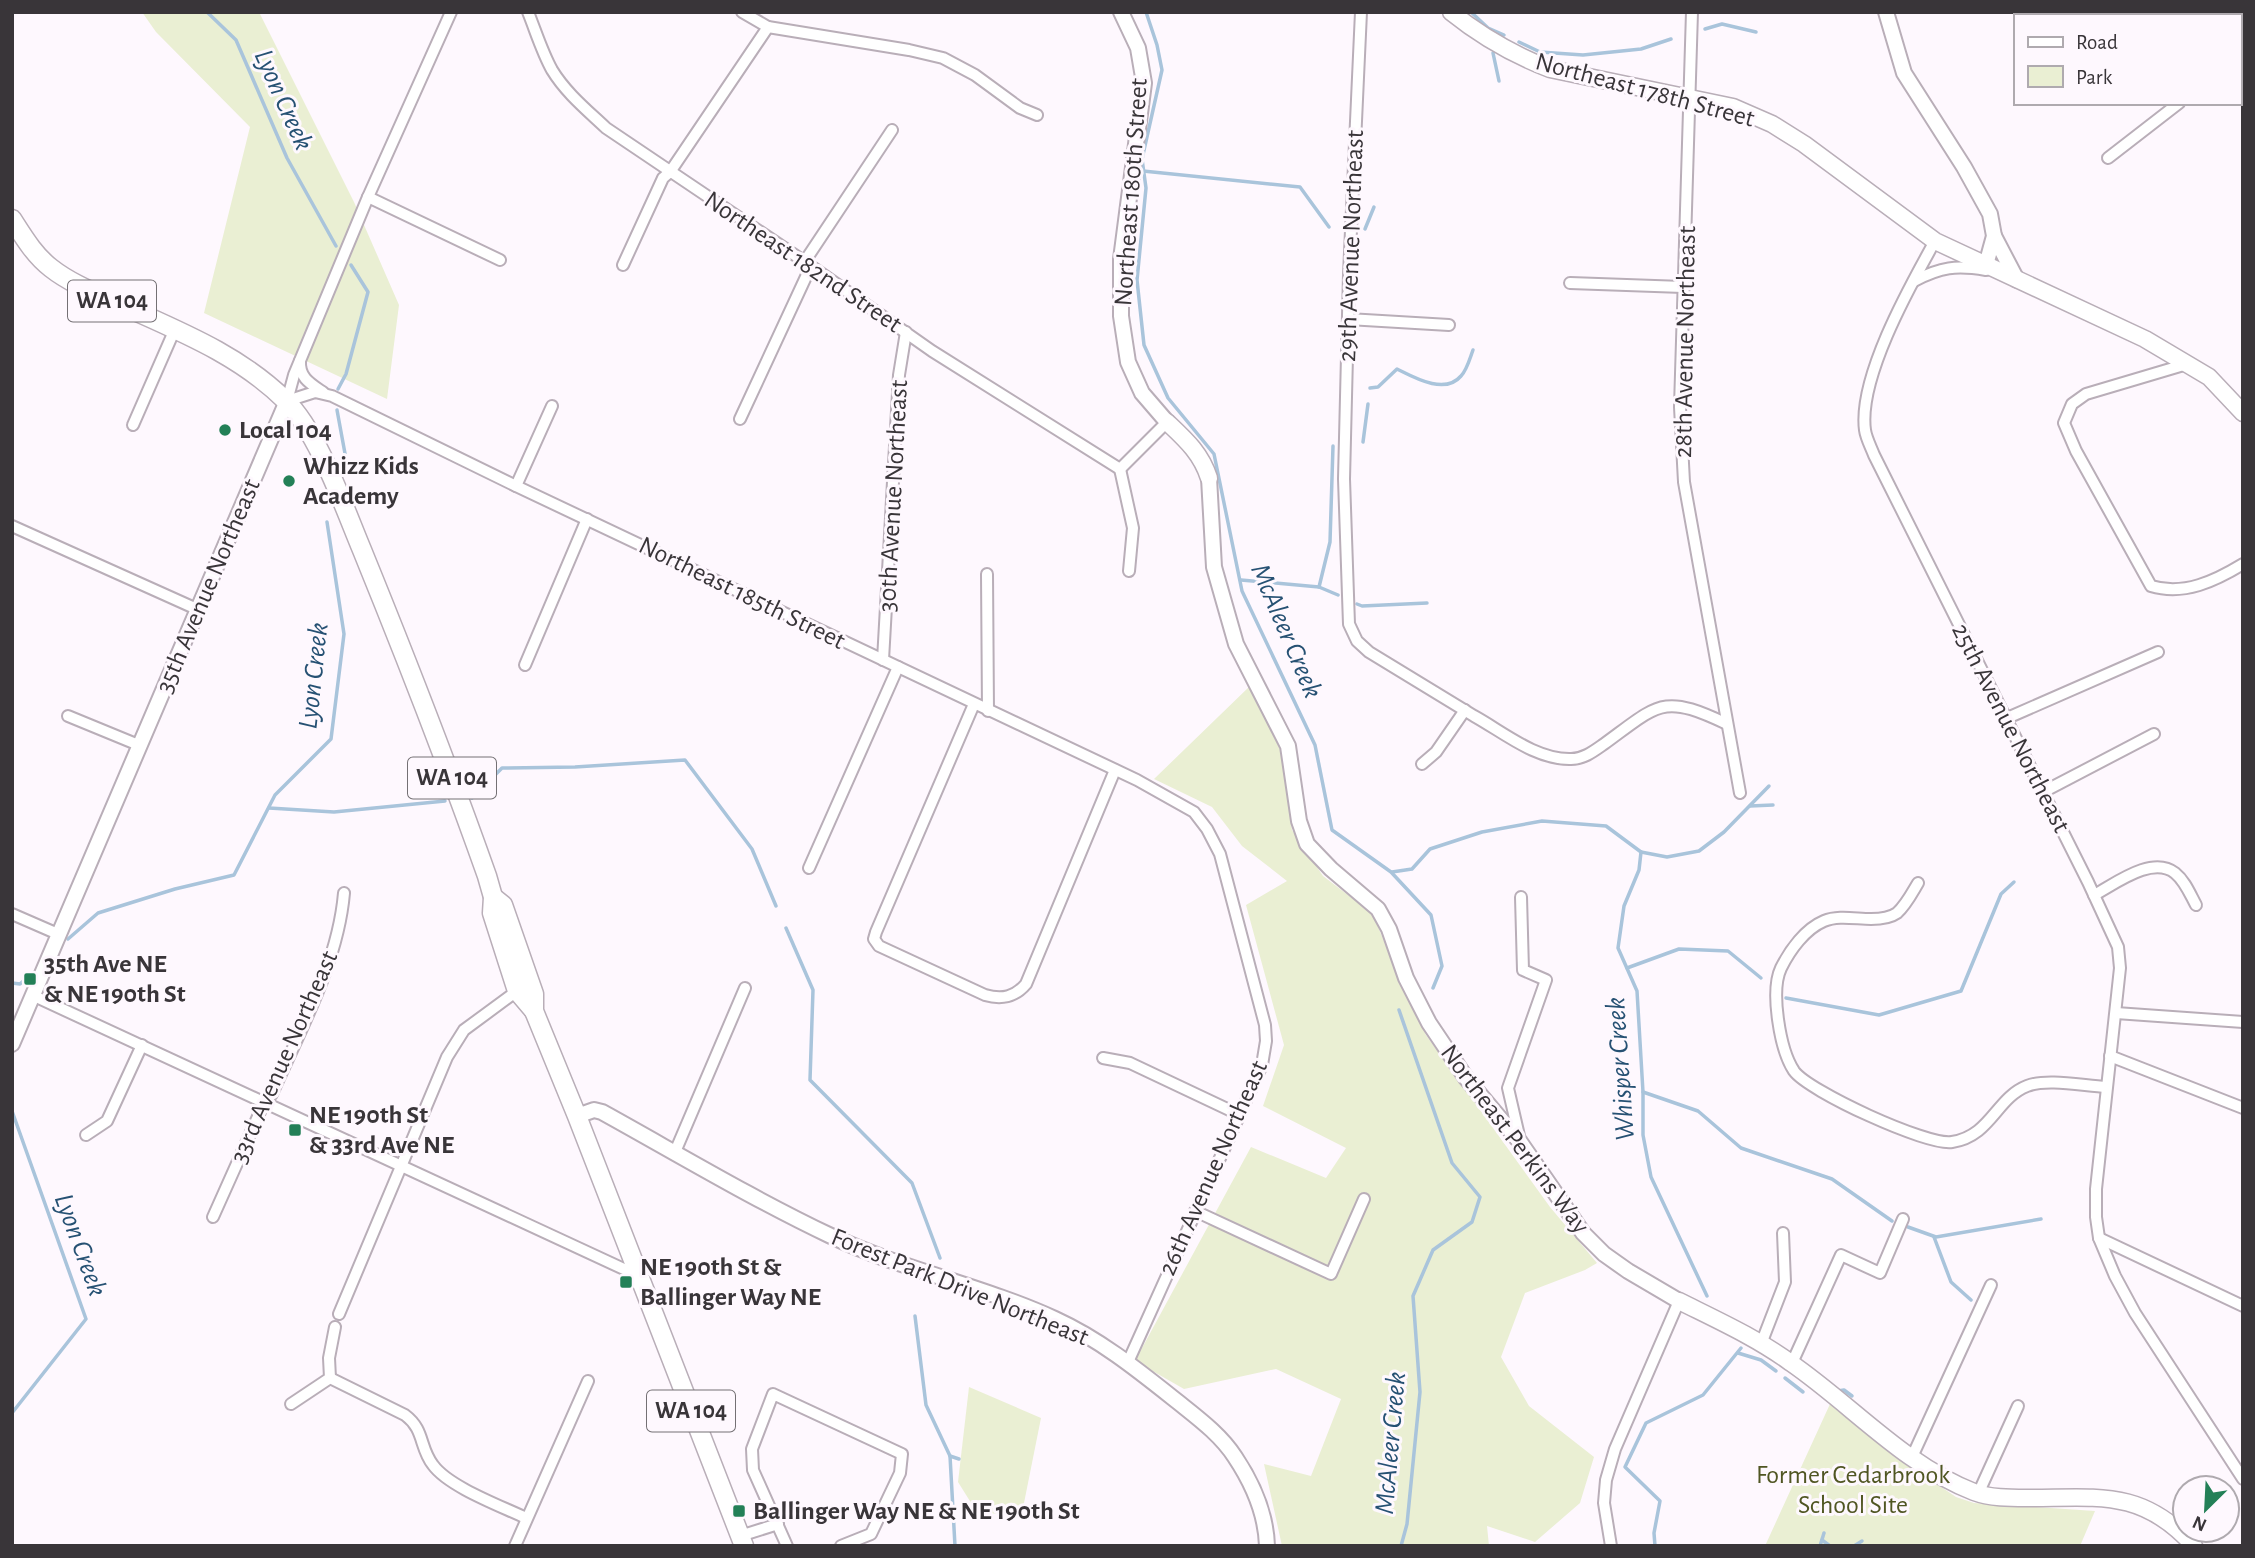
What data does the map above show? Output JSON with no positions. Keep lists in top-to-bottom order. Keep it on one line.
{"streets":{"main road":["Northeast 178th Street","WA 104","Northeast Perkins Way"],"street":["Northeast 180th Street","29th Avenue Northeast","Northeast 182nd Street","28th Avenue Northeast","30th Avenue Northeast","35th Avenue Northeast","Northeast 185th Street","25th Avenue Northeast","33rd Avenue Northeast","26th Avenue Northeast","Forest Park Drive Northeast"]},"crossings":[["Northeast 178th Street","28th Avenue Northeast"],["Northeast 178th Street","25th Avenue Northeast"],["Northeast 180th Street","Northeast Perkins Way"],["29th Avenue Northeast","28th Avenue Northeast"],["Northeast 182nd Street","30th Avenue Northeast"],["WA 104","35th Avenue Northeast"],["WA 104","Forest Park Drive Northeast"],["30th Avenue Northeast","Northeast 185th Street"],["Northeast 185th Street","26th Avenue Northeast"],["26th Avenue Northeast","Forest Park Drive Northeast"]],"water":["Lyon Creek","McAleer Creek","Whisper Creek"],"parks":["Former Cedarbrook School Site"],"places":{"other":["Local 104","Whizz Kids Academy"],"transit":["35th Ave NE & NE 190th St","NE 190th St & 33rd Ave NE","NE 190th St & Ballinger Way NE","Ballinger Way NE & NE 190th St"]},"legend":["Road","Park"],"north":"bottom left"}
